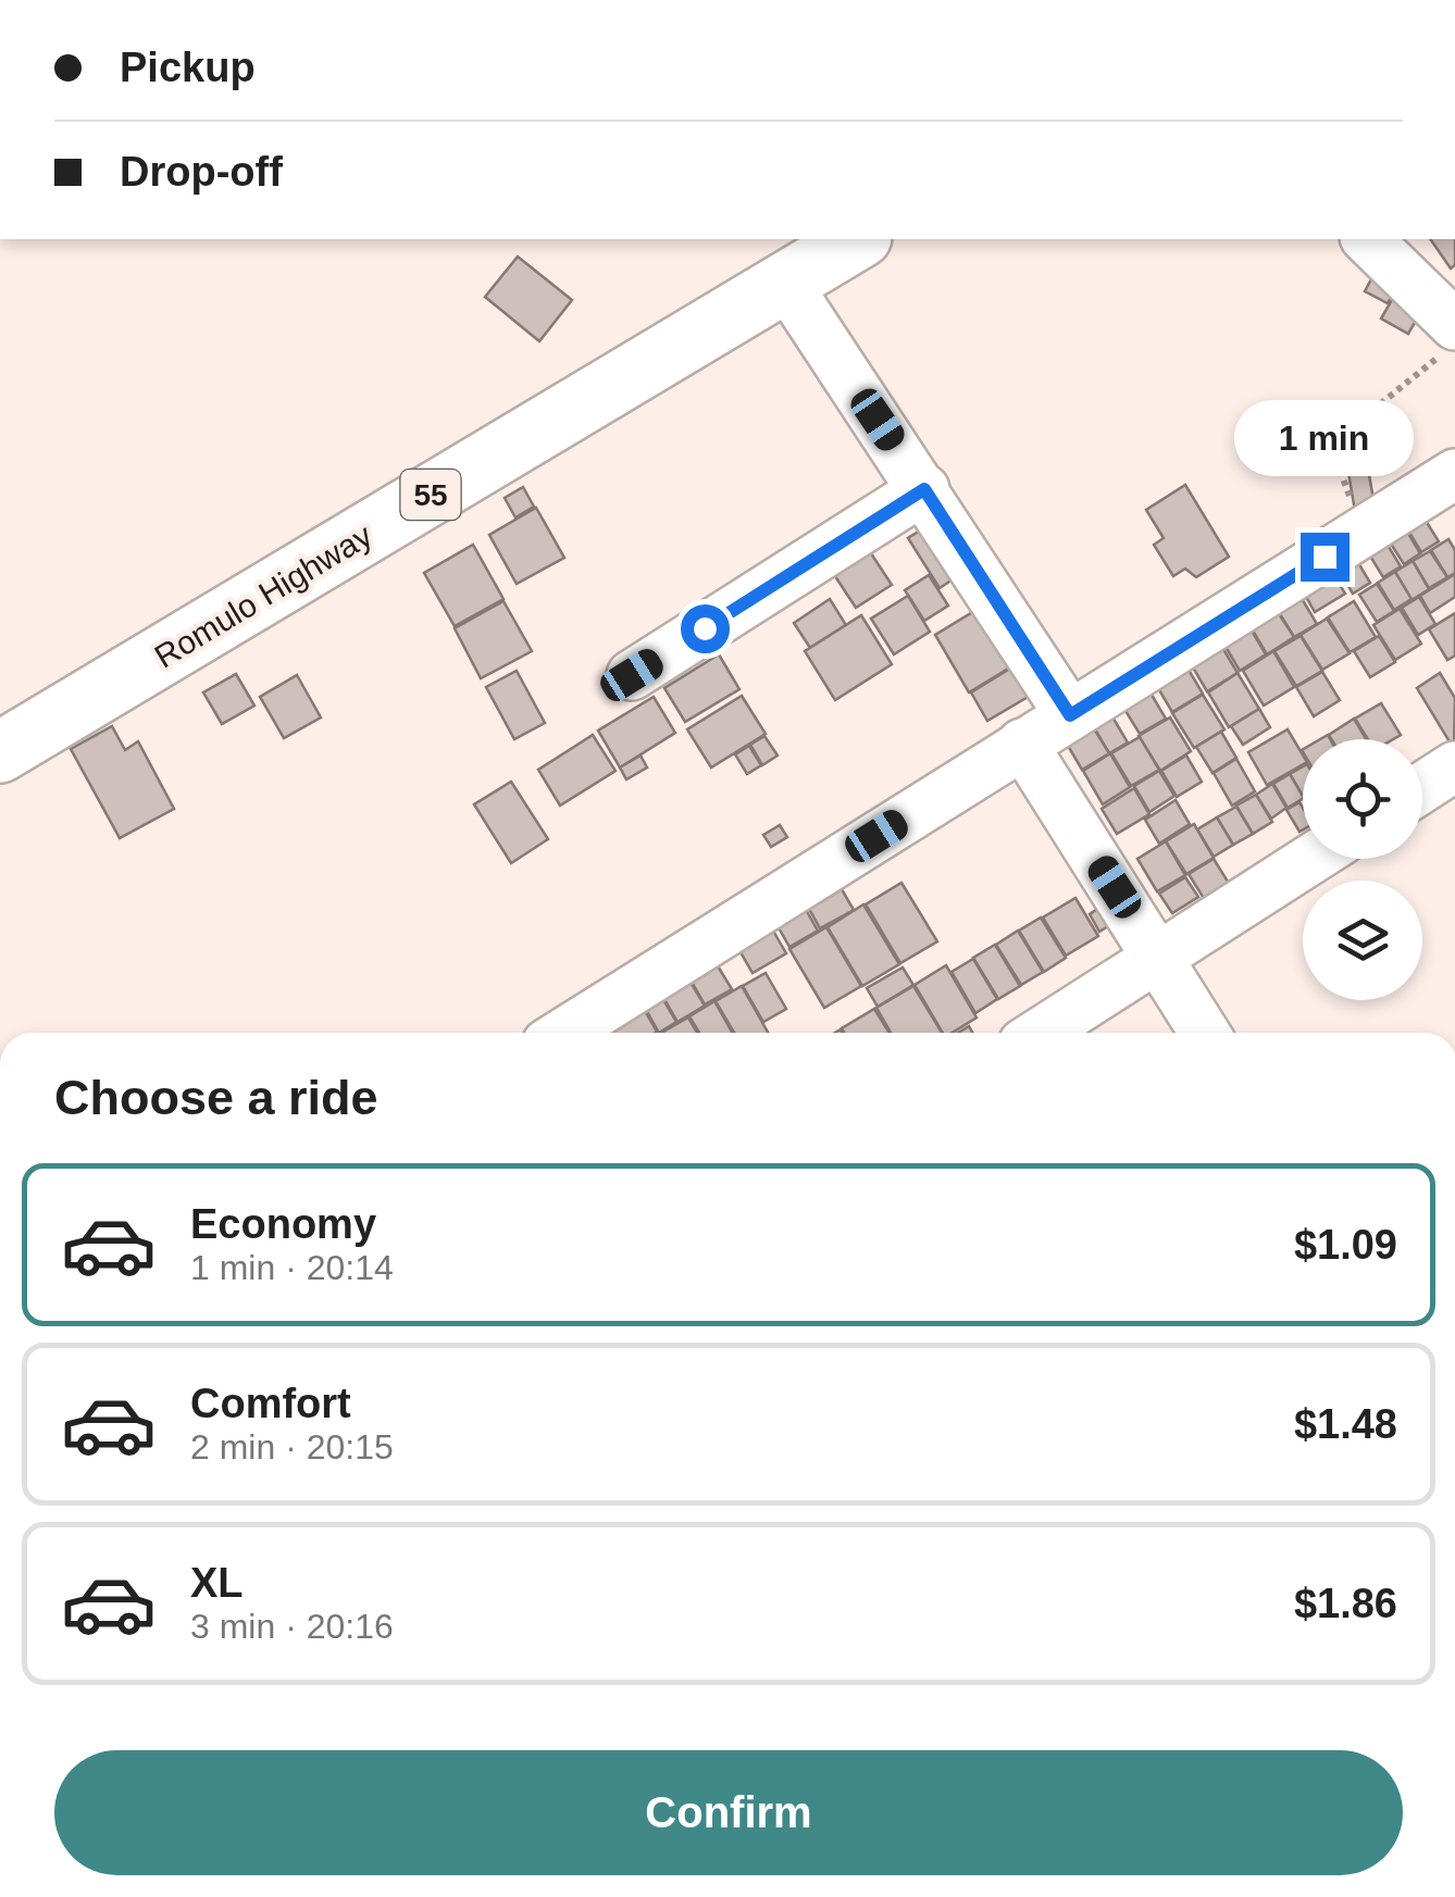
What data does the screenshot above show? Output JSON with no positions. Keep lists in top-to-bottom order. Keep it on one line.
{"streets":{"highway":["55","Romulo Highway"]},"page":{"banner":["Pickup","Drop-off"],"bubble":"1 min","heading":"Choose a ride","list":[{"name":"Economy","note":"1 min · 20:14","value":"$1.09"},{"name":"Comfort","note":"2 min · 20:15","value":"$1.48"},{"name":"XL","note":"3 min · 20:16","value":"$1.86"}],"buttons":"Confirm"}}
